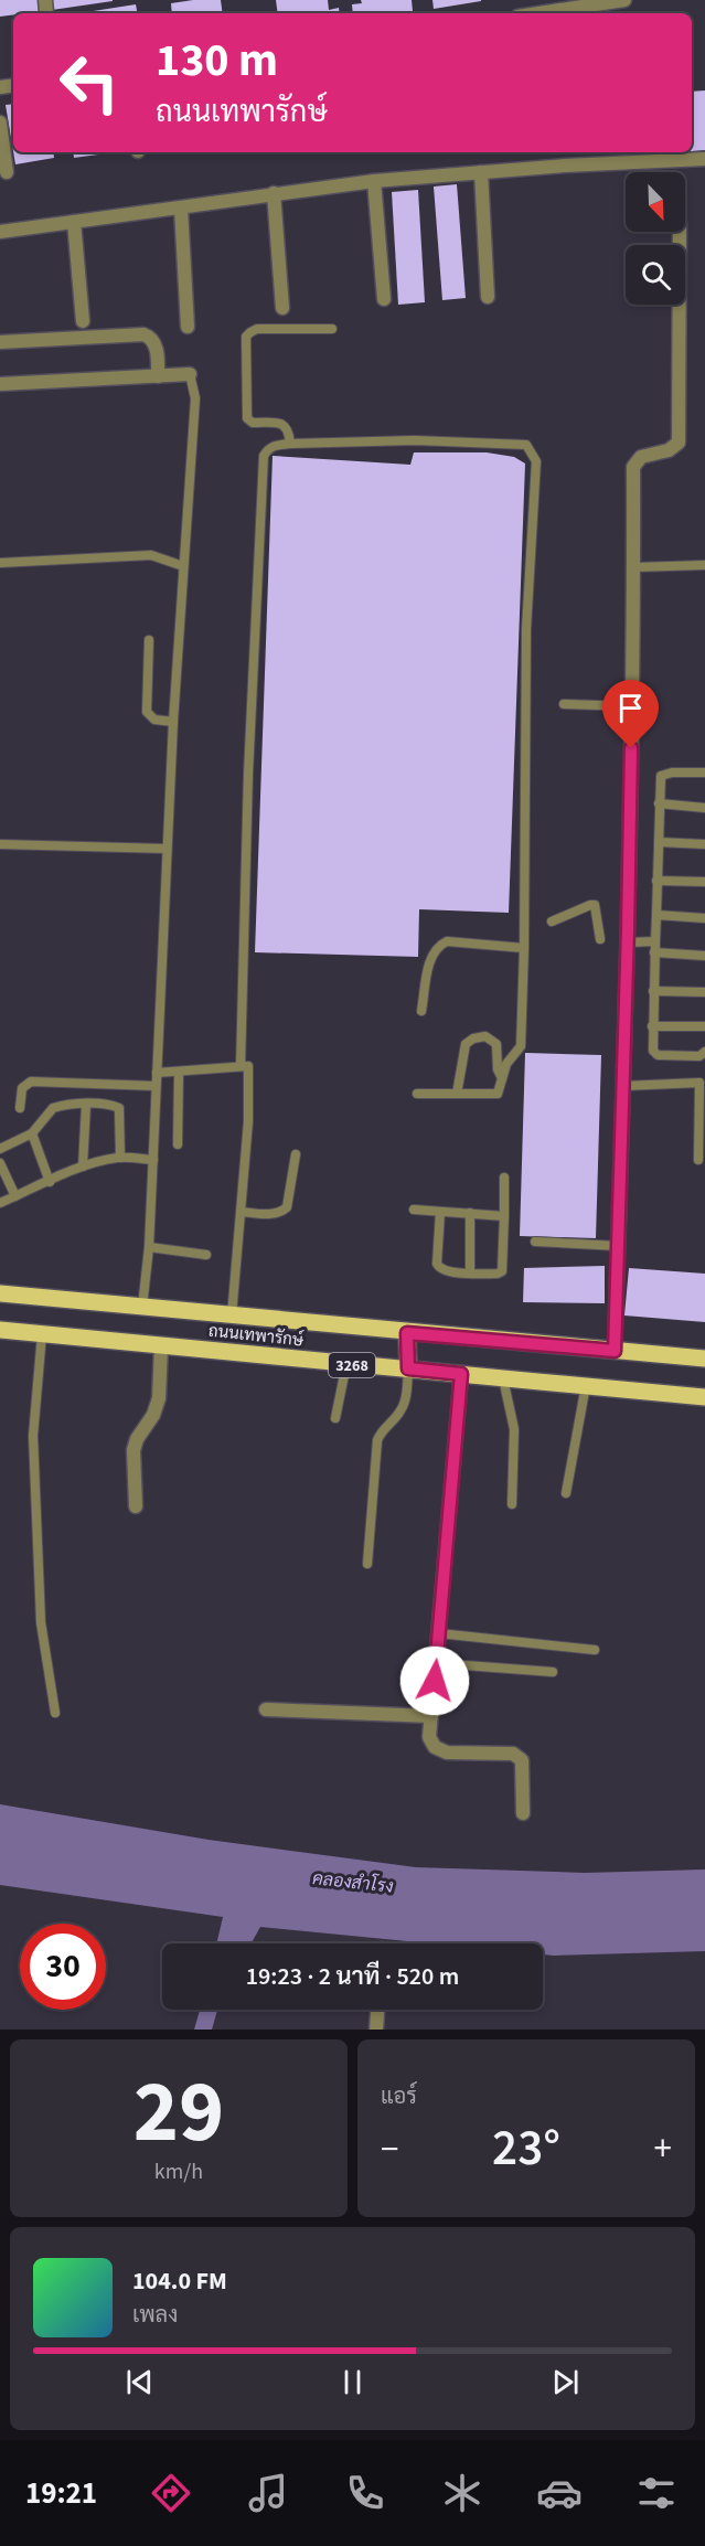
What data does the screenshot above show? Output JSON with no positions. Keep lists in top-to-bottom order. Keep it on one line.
{"streets":{"main road":["ถนนเทพารักษ์","3268"]},"water":["คลองสำโรง"],"north":"bottom right","page":{"turn":["130 m","ถนนเทพารักษ์"],"limit":"30","trip":"19:23 · 2 นาที · 520 m","tile":[["29","km/h"],"แอร์"],"heat":["−","23°","+"],"song":["104.0 FM","เพลง"],"tabs":"19:21"}}
